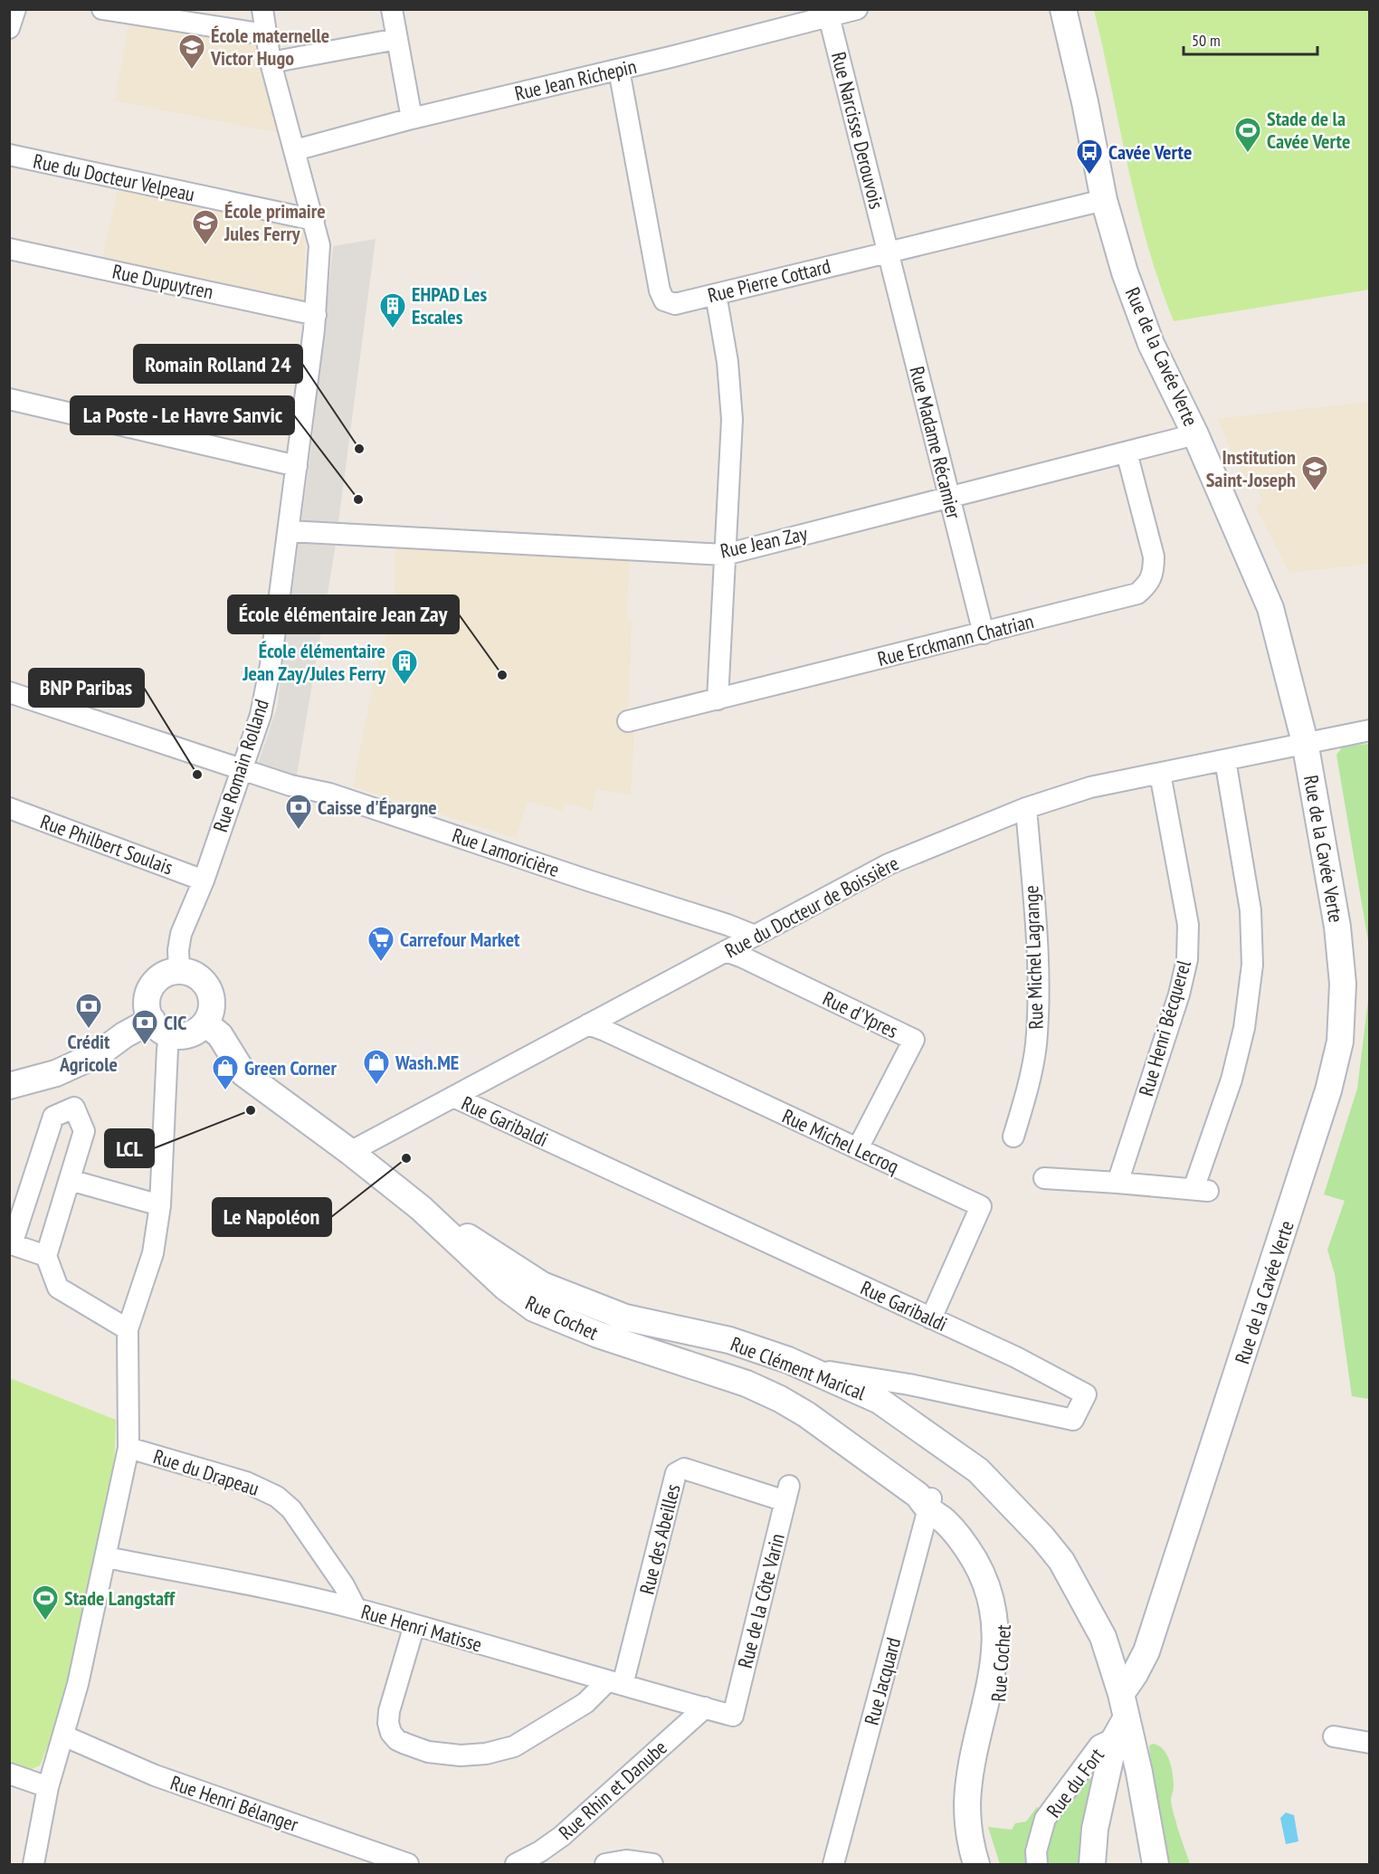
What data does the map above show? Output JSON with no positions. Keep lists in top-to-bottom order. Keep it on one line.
{"streets":{"street":["Rue Jean Richepin","Rue Narcisse Derouvois","Rue du Docteur Velpeau","Rue Pierre Cottard","Rue Dupuytren","Rue de la Cavée Verte","Rue Madame Récamier","Rue Jean Zay","Rue Erckmann Chatrian","Rue Romain Rolland","Rue Philbert Soulais","Rue Lamoricière","Rue du Docteur de Boissière","Rue Michel Lagrange","Rue d'Ypres","Rue Henri Bécquerel","Rue Garibaldi","Rue Michel Lecroq","Rue Cochet","Rue Clément Marical","Rue du Drapeau","Rue des Abeilles","Rue de la Côte Varin","Rue Henri Matisse","Rue Jacquard","Rue du Fort","Rue Rhin et Danube","Rue Henri Bélanger"]},"crossings":[["Rue Jean Richepin","Rue Narcisse Derouvois"],["Rue Jean Richepin","Rue Pierre Cottard"],["Rue Jean Richepin","Rue Romain Rolland"],["Rue Narcisse Derouvois","Rue Pierre Cottard"],["Rue Narcisse Derouvois","Rue Madame Récamier"],["Rue du Docteur Velpeau","Rue Romain Rolland"],["Rue Pierre Cottard","Rue de la Cavée Verte"],["Rue Pierre Cottard","Rue Madame Récamier"],["Rue Dupuytren","Rue Romain Rolland"],["Rue de la Cavée Verte","Rue Jean Zay"],["Rue de la Cavée Verte","Rue du Docteur de Boissière"],["Rue de la Cavée Verte","Rue Clément Marical"],["Rue de la Cavée Verte","Rue du Fort"],["Rue Madame Récamier","Rue Jean Zay"],["Rue Madame Récamier","Rue Erckmann Chatrian"],["Rue Jean Zay","Rue Erckmann Chatrian"],["Rue Jean Zay","Rue Romain Rolland"],["Rue Romain Rolland","Rue Philbert Soulais"],["Rue Romain Rolland","Rue Lamoricière"],["Rue Romain Rolland","Rue Cochet"],["Rue Lamoricière","Rue du Docteur de Boissière"],["Rue du Docteur de Boissière","Rue Michel Lagrange"],["Rue du Docteur de Boissière","Rue d'Ypres"],["Rue du Docteur de Boissière","Rue Henri Bécquerel"],["Rue du Docteur de Boissière","Rue Garibaldi"],["Rue du Docteur de Boissière","Rue Michel Lecroq"],["Rue du Docteur de Boissière","Rue Cochet"],["Rue d'Ypres","Rue Michel Lecroq"],["Rue Garibaldi","Rue Michel Lecroq"],["Rue Garibaldi","Rue Clément Marical"],["Rue Cochet","Rue Clément Marical"],["Rue Cochet","Rue Jacquard"],["Rue Clément Marical","Rue du Fort"],["Rue du Drapeau","Rue Henri Matisse"],["Rue des Abeilles","Rue de la Côte Varin"],["Rue des Abeilles","Rue Henri Matisse"],["Rue de la Côte Varin","Rue Henri Matisse"],["Rue Henri Matisse","Rue Rhin et Danube"]],"places":{"school or university":["École maternelle Victor Hugo","École primaire Jules Ferry","Institution Saint-Joseph"],"sports":["Stade de la Cavée Verte","Stade Langstaff"],"bus stop":["Cavée Verte"],"building":["EHPAD Les Escales","École élémentaire Jean Zay/Jules Ferry"],"other":["Romain Rolland 24","La Poste - Le Havre Sanvic","École élémentaire Jean Zay","BNP Paribas","LCL","Le Napoléon"],"bank":["Caisse d'Épargne","Crédit Agricole","CIC"],"supermarket":["Carrefour Market"],"shop":["Wash.ME","Green Corner"]},"scale_bar":"50 m"}
